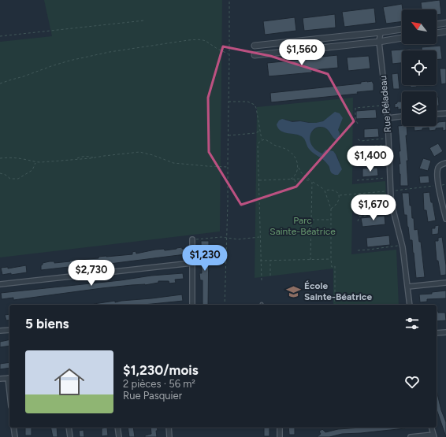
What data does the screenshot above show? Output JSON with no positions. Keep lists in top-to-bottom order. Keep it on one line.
{"streets":{"street":["Rue Péladeau"]},"parks":["Parc Sainte-Béatrice"],"places":{"school or university":["École Sainte-Béatrice"]},"north":"top left","page":{"price":["$1,560","$1,400","$1,670","$1,230","$2,730"],"heading":"5 biens","list":[{"name":"$1,230/mois","note":"2 pièces · 56 m² · Rue Pasquier"}]}}
